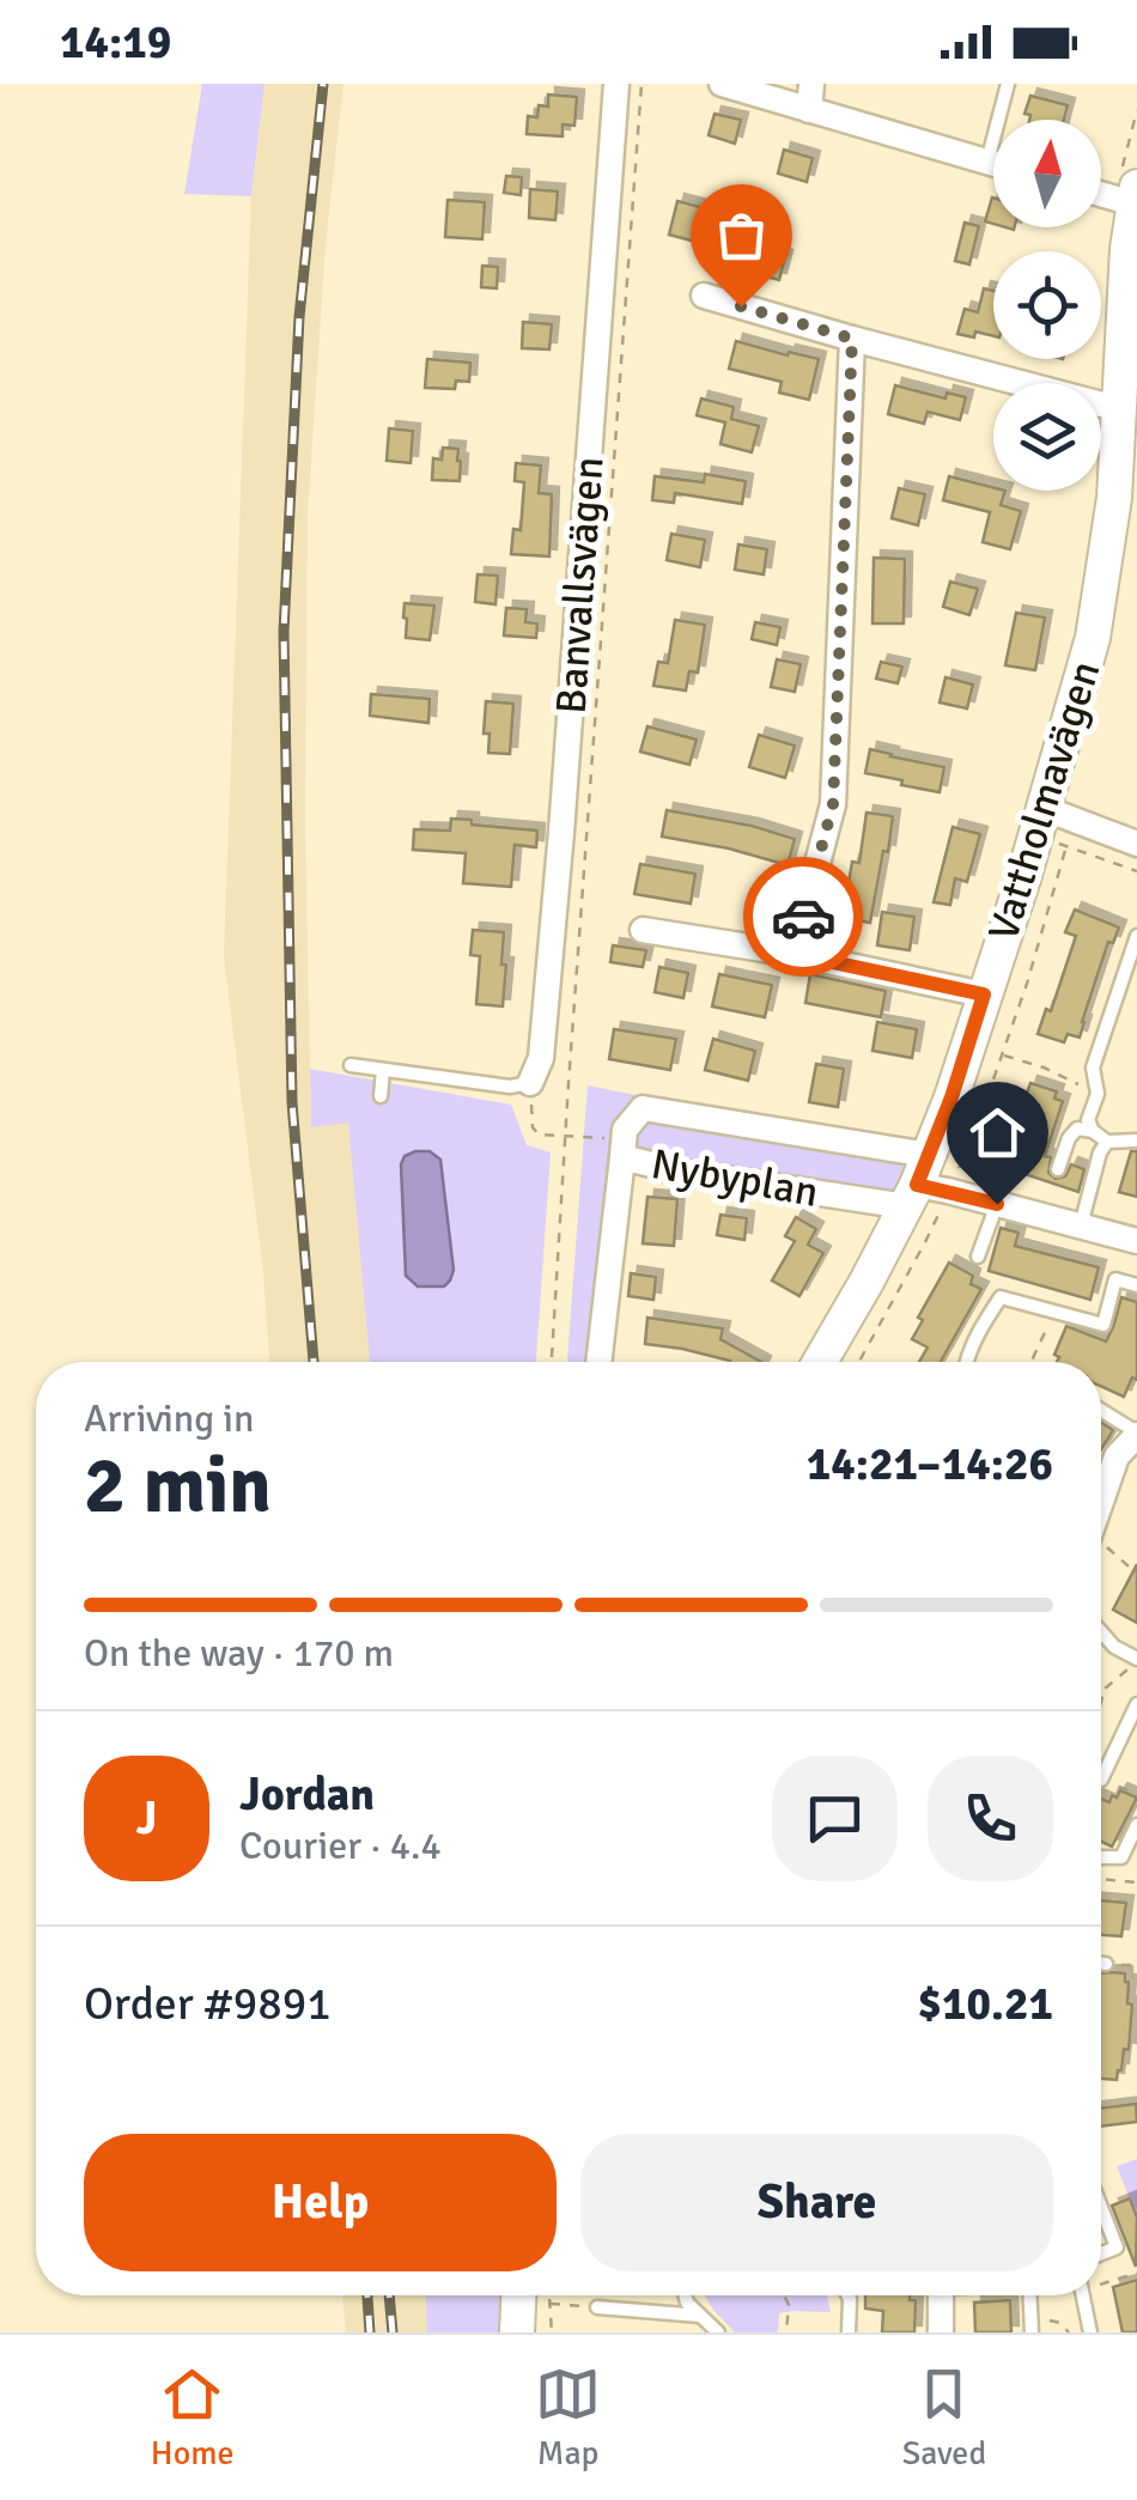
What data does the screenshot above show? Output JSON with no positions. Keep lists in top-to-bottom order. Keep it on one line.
{"streets":{"main road":["Vattholmavägen"],"street":["Banvallsvägen","Nybyplan"]},"crossings":[["Vattholmavägen","Nybyplan"]],"north":"top","page":{"status":"14:19","heading":["2 min","Arriving in","14:21–14:26"],"panel":["Jordan","Courier · 4.4","Order #9891","$10.21"],"bar":"On the way · 170 m","round":"J","buttons":["Help","Share"],"tabs":["Home","Map","Saved"]}}
